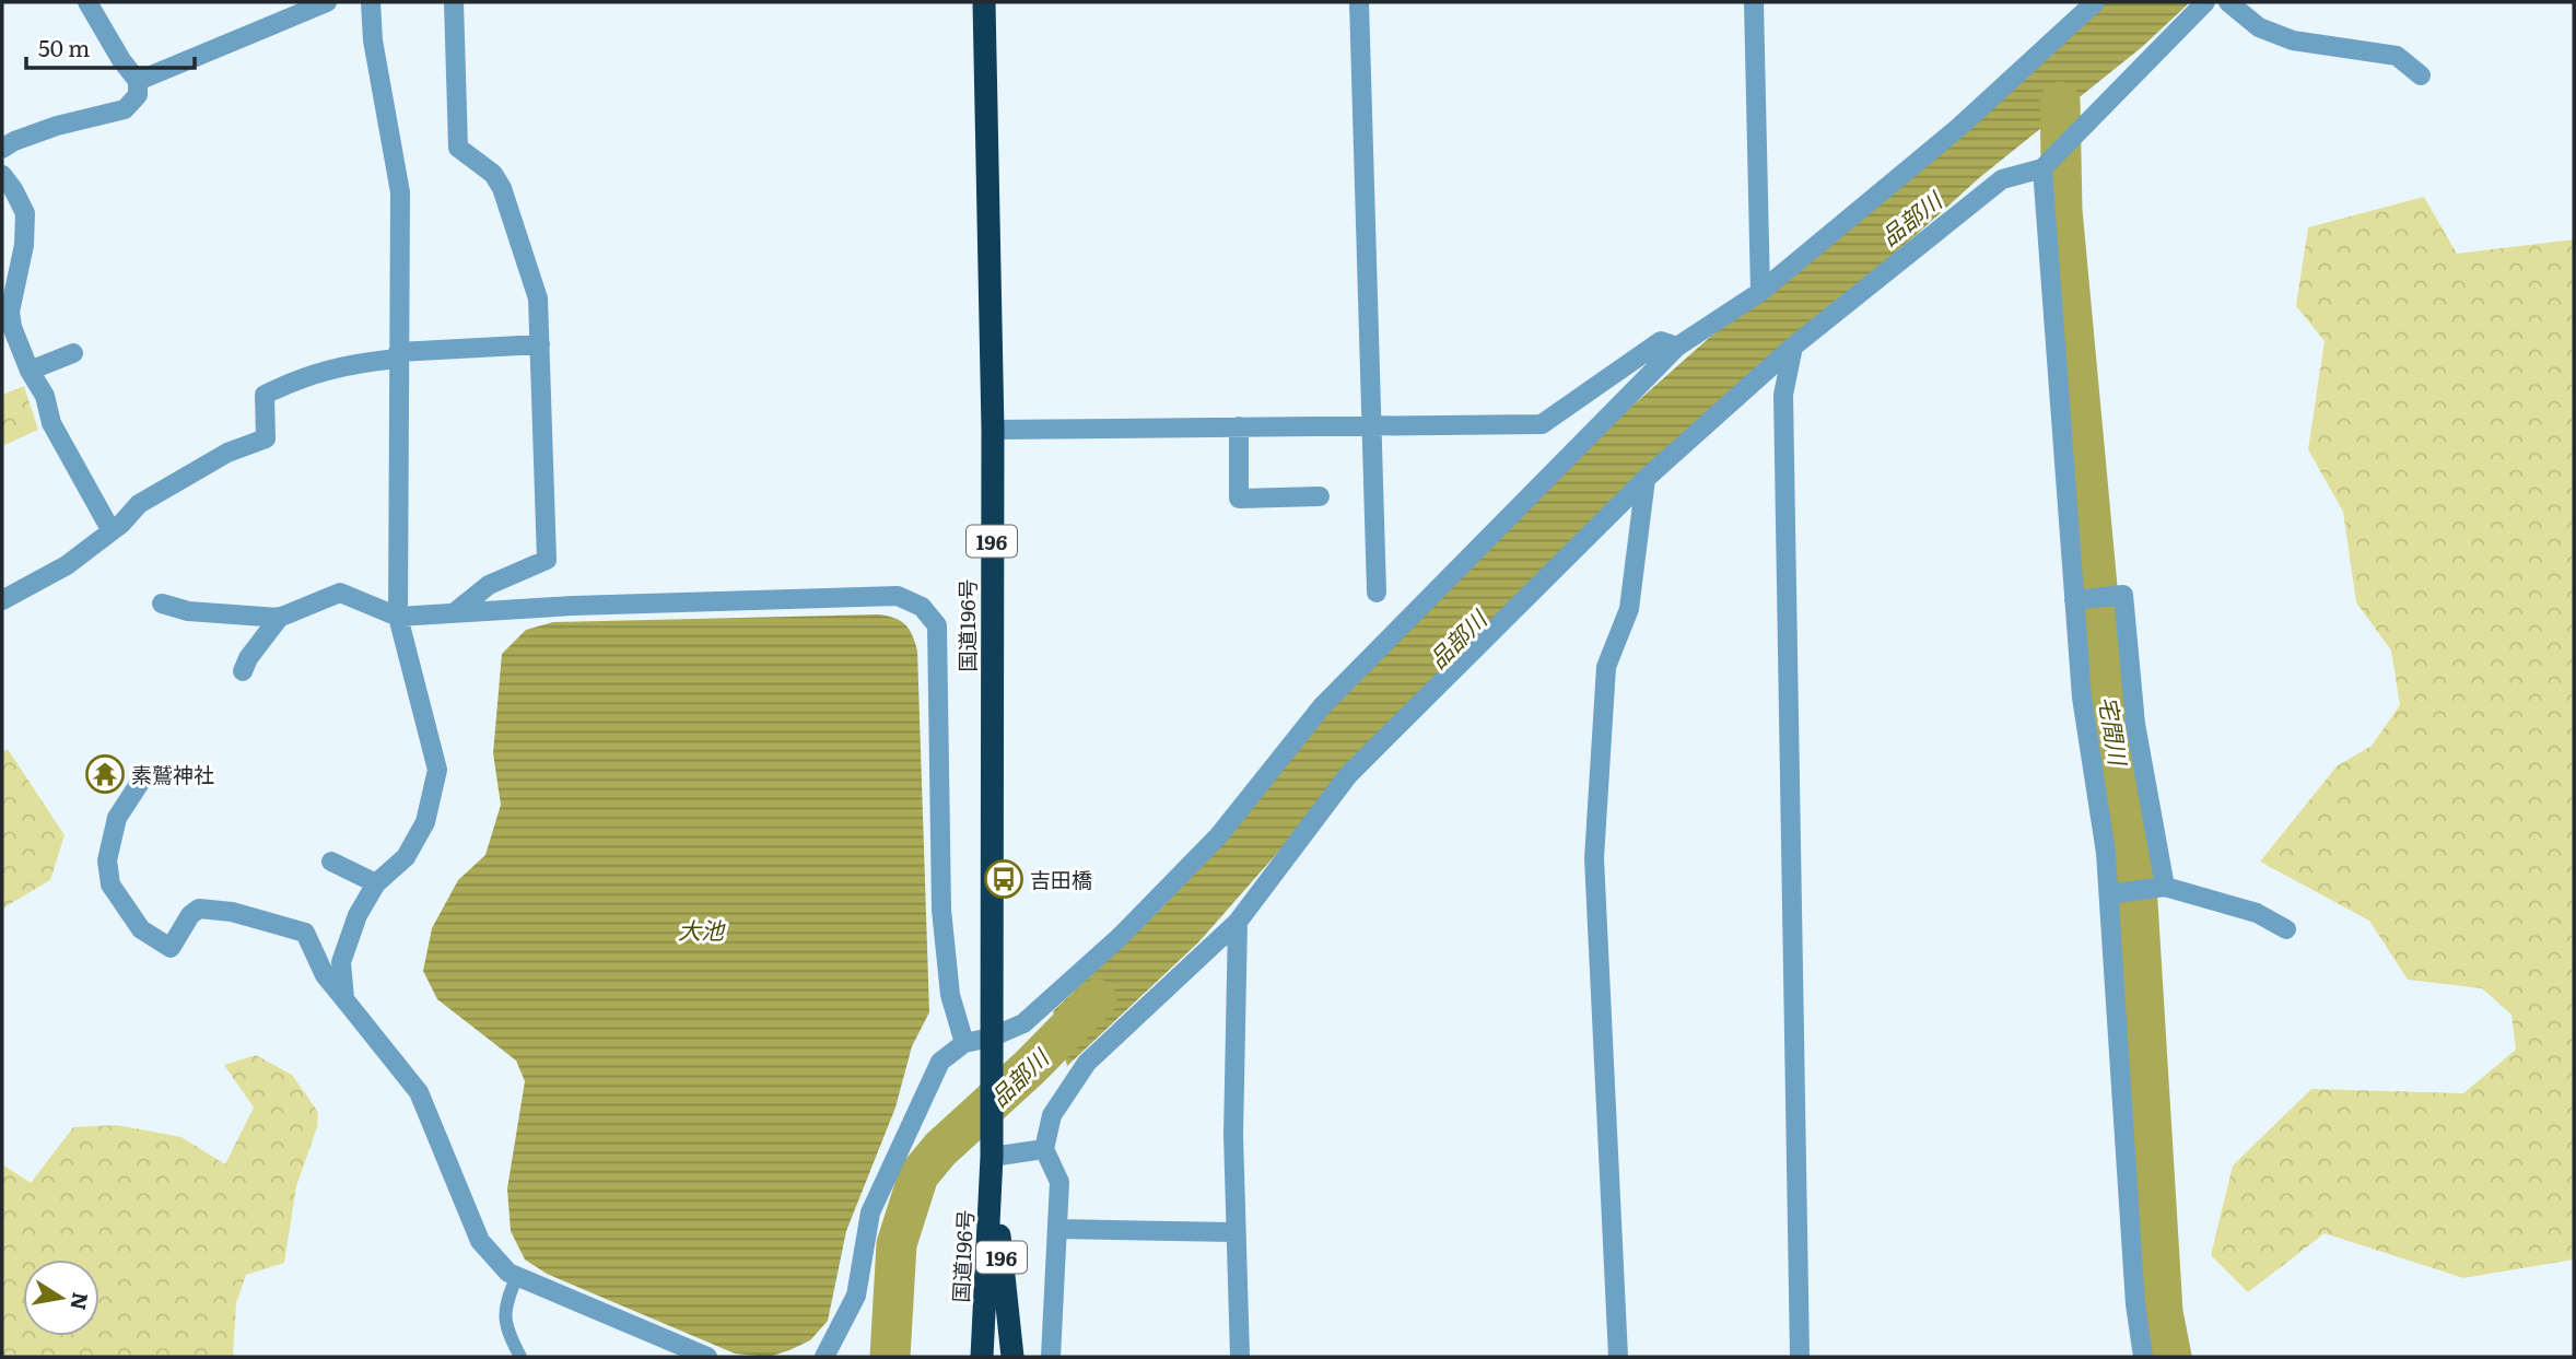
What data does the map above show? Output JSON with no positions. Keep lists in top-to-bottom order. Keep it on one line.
{"streets":{"highway":["196","国道196号"]},"water":["品部川","宅間川","大池"],"places":{"temple":["素鷲神社"],"bus stop":["吉田橋"]},"scale_bar":"50 m","north":"right"}
